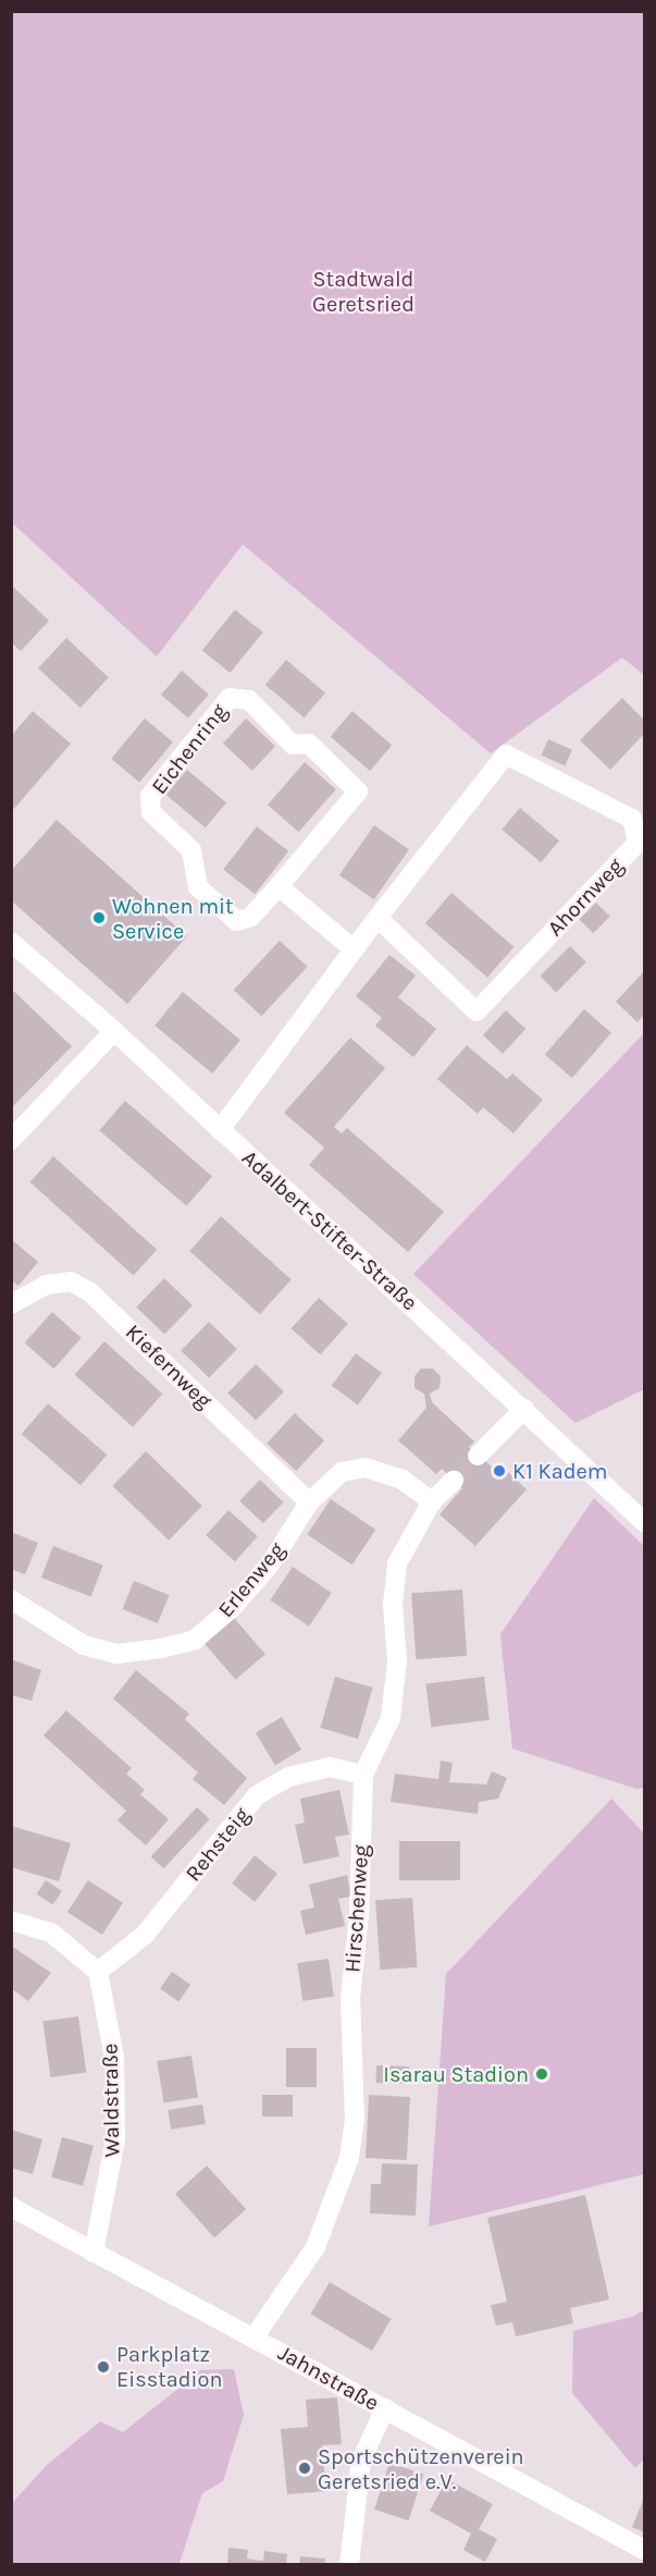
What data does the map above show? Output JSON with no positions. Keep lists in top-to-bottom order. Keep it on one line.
{"streets":{"street":["Eichenring","Ahornweg","Adalbert-Stifter-Straße","Kiefernweg","Erlenweg","Rehsteig","Hirschenweg","Waldstraße","Jahnstraße"]},"crossings":[["Ahornweg","Adalbert-Stifter-Straße"],["Kiefernweg","Erlenweg"],["Erlenweg","Hirschenweg"],["Rehsteig","Hirschenweg"],["Rehsteig","Waldstraße"],["Hirschenweg","Jahnstraße"],["Waldstraße","Jahnstraße"]],"parks":["Stadtwald Geretsried"],"places":["Wohnen mit Service","K1 Kadem","Isarau Stadion","Parkplatz Eisstadion","Sportschützenverein Geretsried e.V."]}
